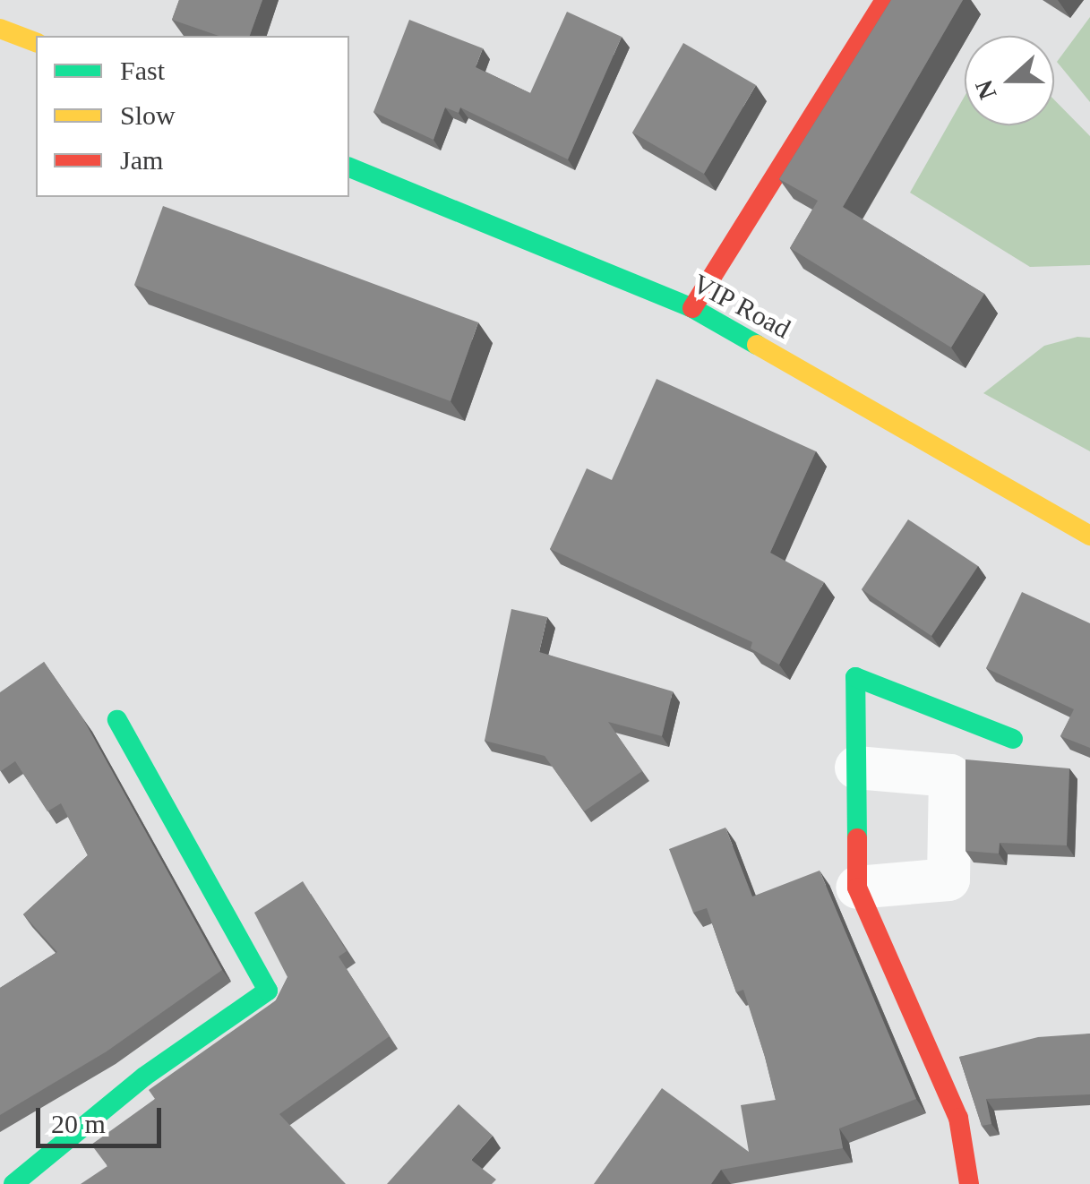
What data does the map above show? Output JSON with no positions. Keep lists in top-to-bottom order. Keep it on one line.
{"streets":{"street":["VIP Road"]},"legend":["Fast","Slow","Jam"],"scale_bar":"20 m","north":"left"}
